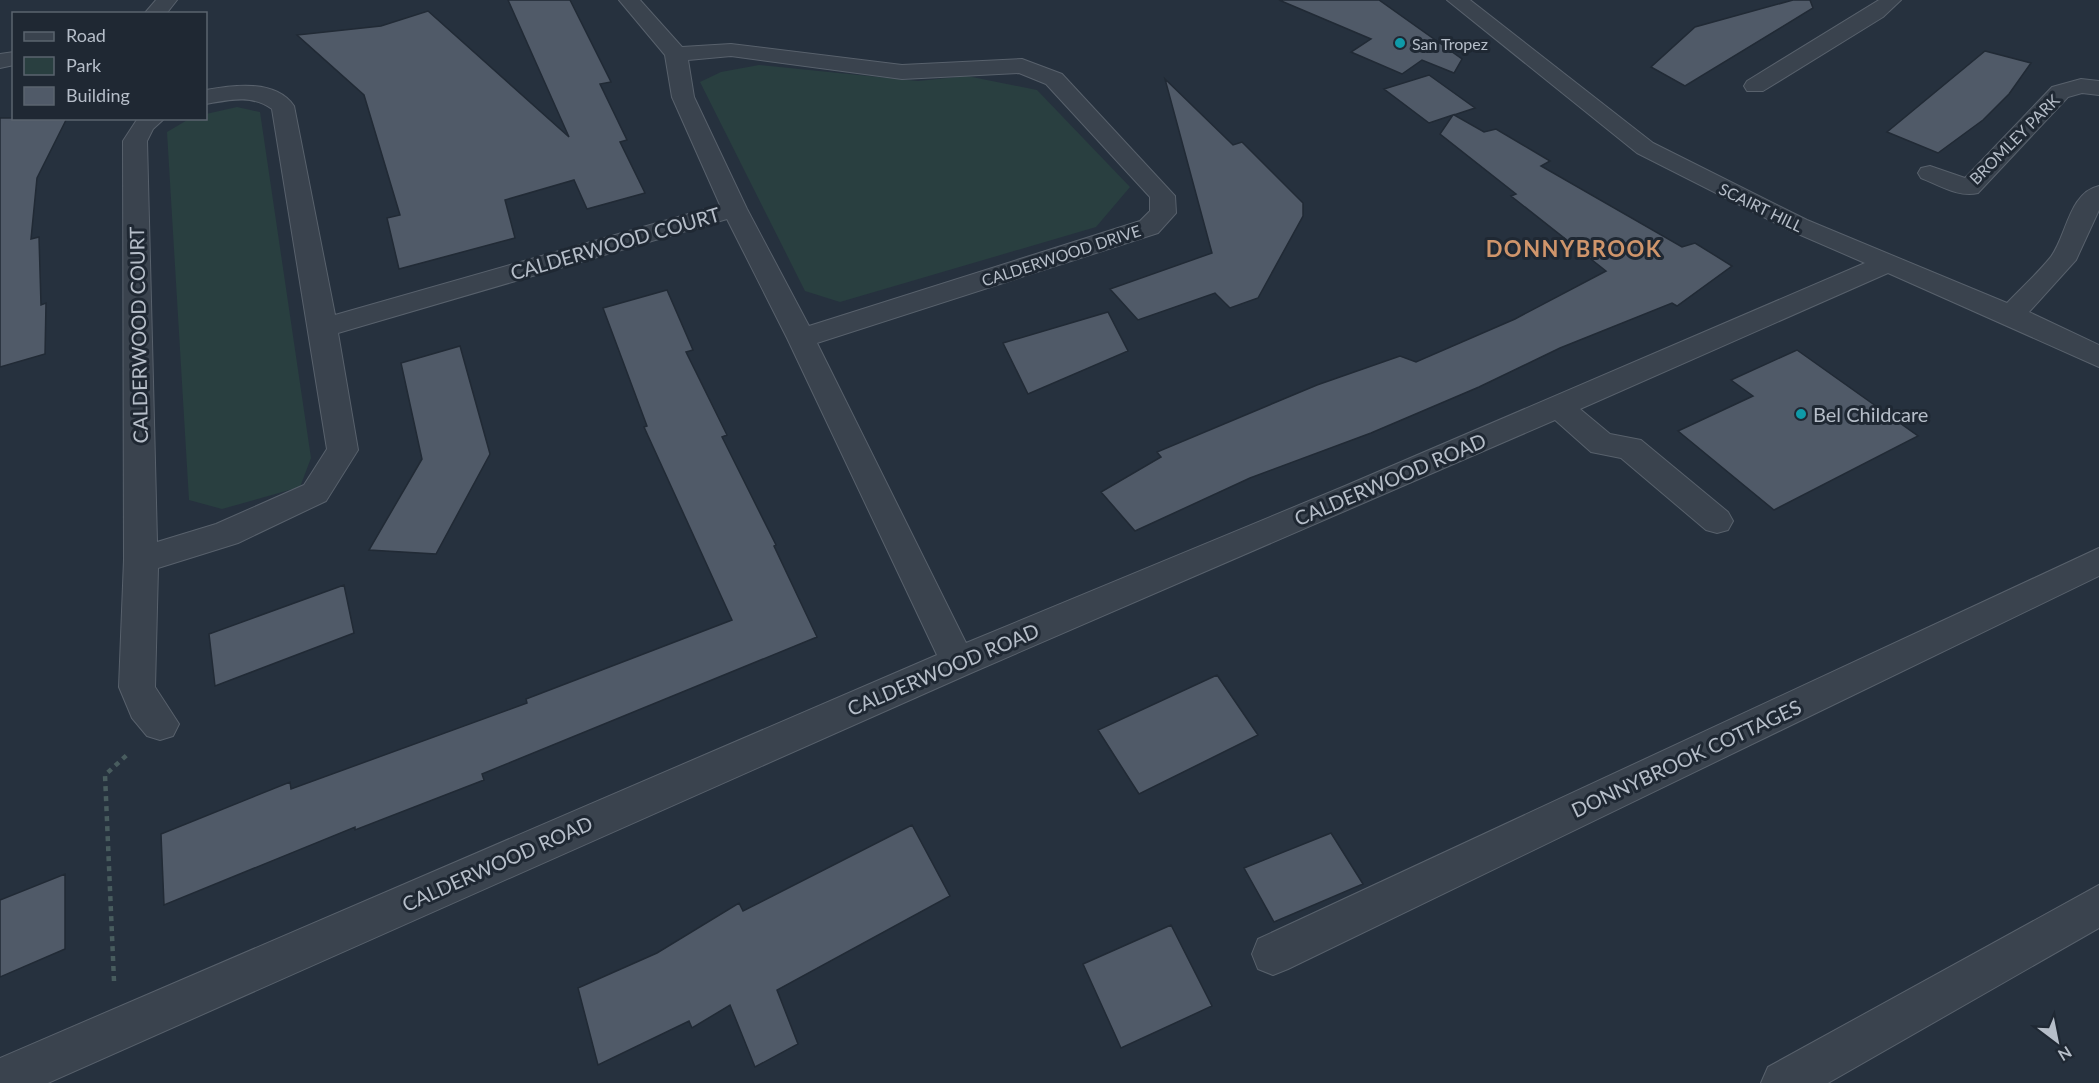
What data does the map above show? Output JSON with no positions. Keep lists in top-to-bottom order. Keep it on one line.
{"streets":{"street":["BROMLEY PARK","SCAIRT HILL","CALDERWOOD COURT","CALDERWOOD DRIVE","CALDERWOOD ROAD","DONNYBROOK COTTAGES"]},"crossings":[["SCAIRT HILL","CALDERWOOD ROAD"]],"districts":["DONNYBROOK"],"places":["San Tropez","Bel Childcare"],"legend":["Road","Park","Building"],"north":"bottom right"}
